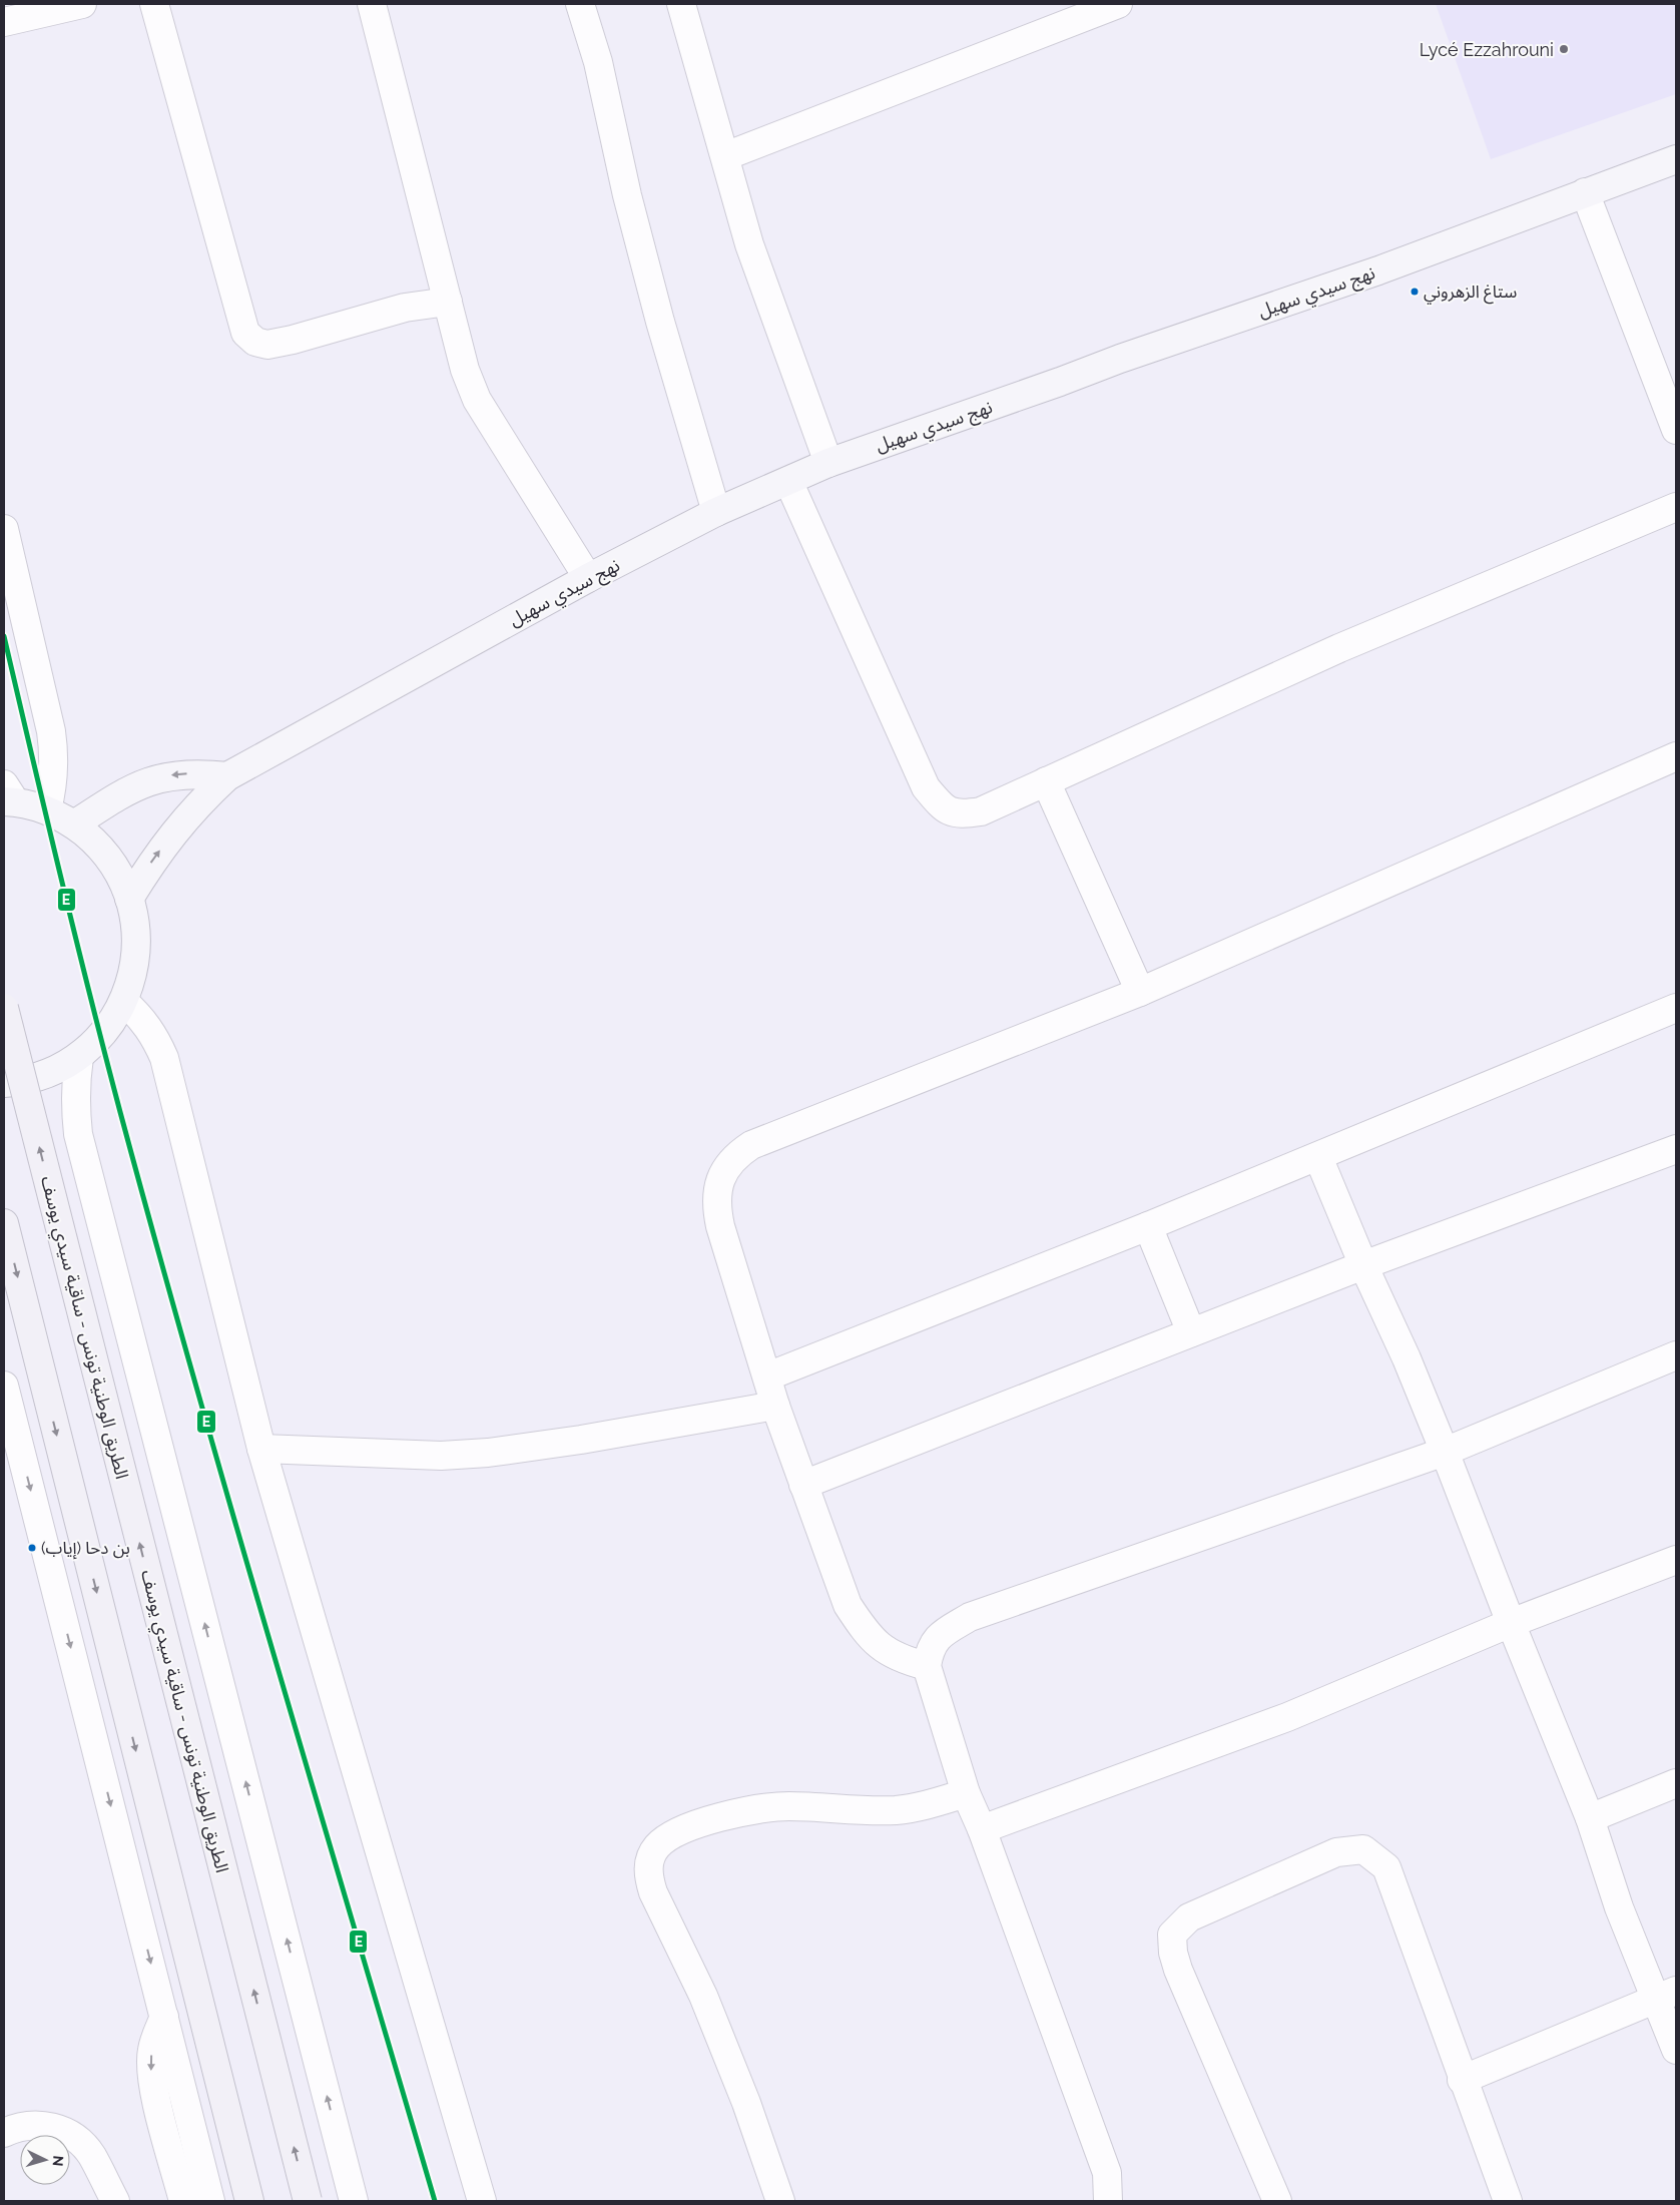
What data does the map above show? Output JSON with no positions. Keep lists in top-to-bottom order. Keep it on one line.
{"streets":{"highway":["الطريق الوطنية تونس - ساقية سيدي يوسف"],"main road":["نهج سيدي سهيل"]},"places":["Lycé Ezzahrouni","ستاغ الزهروني","بن دحا (إياب)"],"lines":["transit line E"],"north":"right"}
